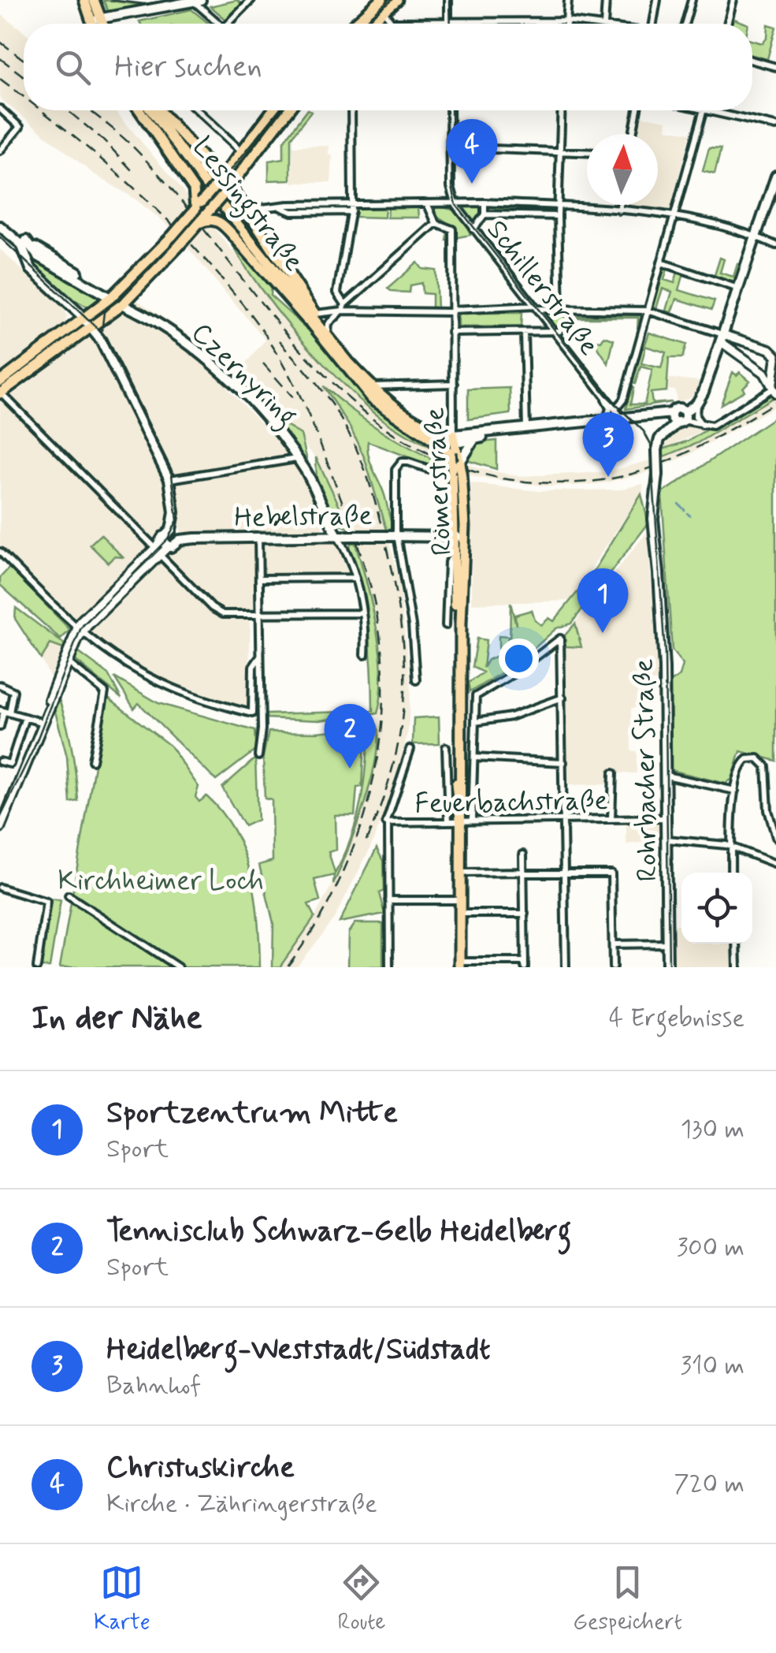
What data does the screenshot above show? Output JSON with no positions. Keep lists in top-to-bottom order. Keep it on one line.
{"streets":{"main road":["Lessingstraße","Czernyring","Römerstraße","Hebelstraße","Rohrbacher Straße"],"street":["Schillerstraße","Feuerbachstraße"]},"crossings":[["Lessingstraße","Römerstraße"],["Czernyring","Hebelstraße"],["Römerstraße","Hebelstraße"],["Römerstraße","Feuerbachstraße"],["Rohrbacher Straße","Feuerbachstraße"]],"parks":["Kirchheimer Loch"],"north":"top","page":{"search":"Hier suchen","pins":["4","3","1","2"],"heading":["In der Nähe","4 Ergebnisse"],"list":[{"mark":"1","name":"Sportzentrum Mitte","note":"Sport","value":"130 m"},{"mark":"2","name":"Tennisclub Schwarz-Gelb Heidelberg","note":"Sport","value":"300 m"},{"mark":"3","name":"Heidelberg-Weststadt/Südstadt","note":"Bahnhof","value":"310 m"},{"mark":"4","name":"Christuskirche","note":"Kirche · Zähringerstraße","value":"720 m"}],"nav":["Karte","Route","Gespeichert"]}}
